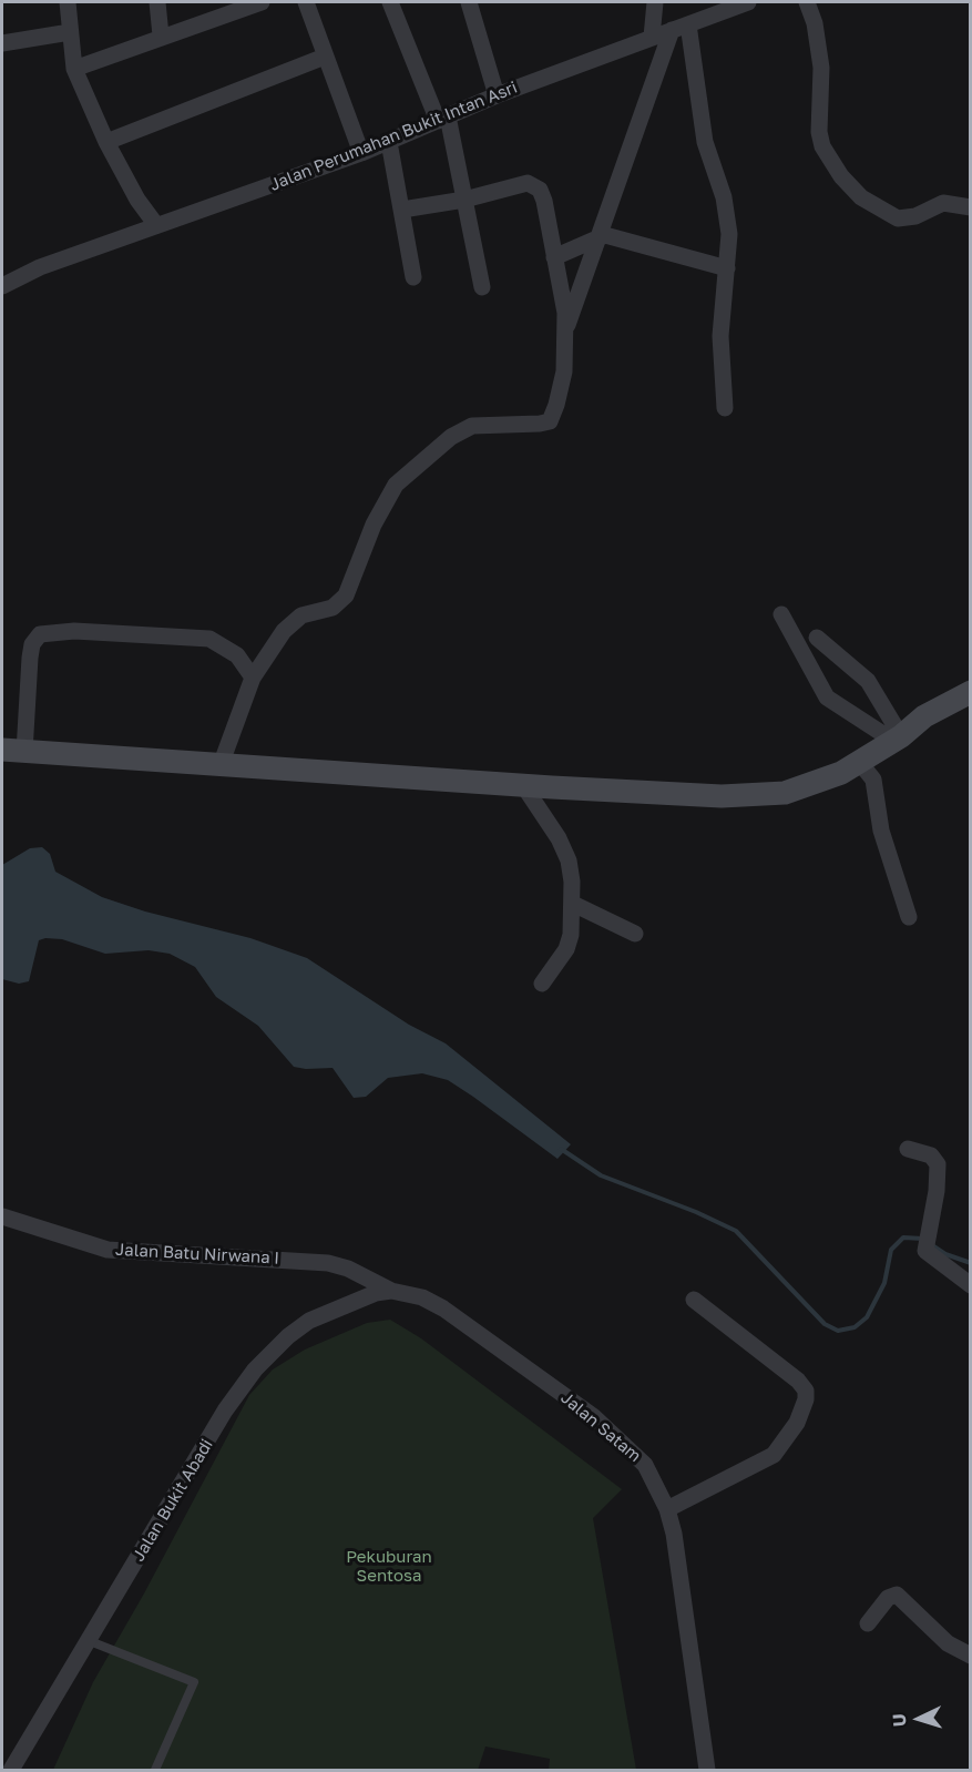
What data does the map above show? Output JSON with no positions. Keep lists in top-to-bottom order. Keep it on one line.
{"streets":{"street":["Jalan Perumahan Bukit Intan Asri","Jalan Batu Nirwana I","Jalan Satam","Jalan Bukit Abadi"]},"crossings":[["Jalan Batu Nirwana I","Jalan Satam"],["Jalan Batu Nirwana I","Jalan Bukit Abadi"],["Jalan Satam","Jalan Bukit Abadi"]],"parks":["Pekuburan Sentosa"],"north":"left"}
